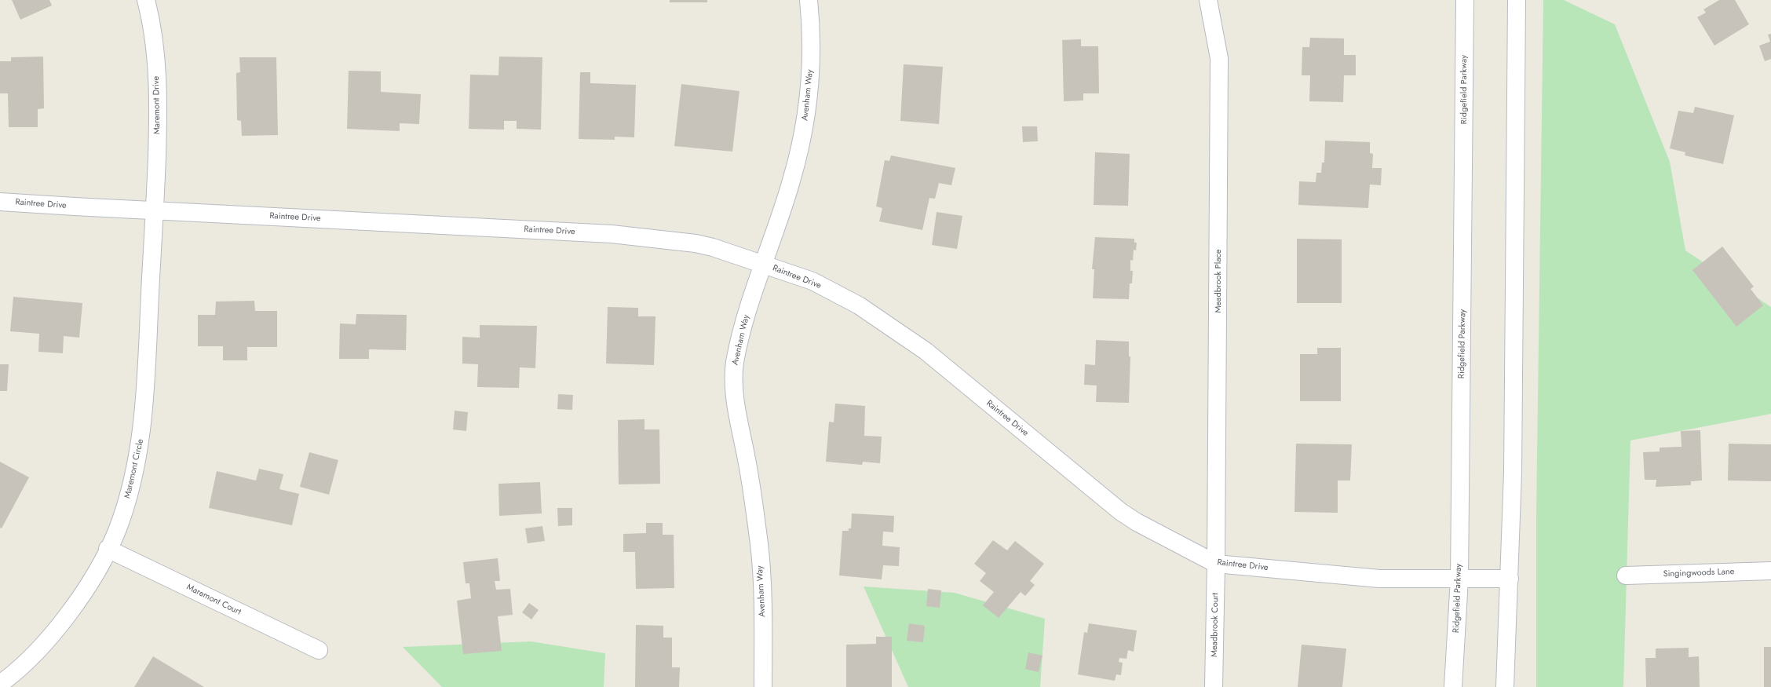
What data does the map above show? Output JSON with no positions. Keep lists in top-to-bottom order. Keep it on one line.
{"streets":{"street":["Ridgefield Parkway","Avenham Way","Maremont Drive","Raintree Drive","Meadbrook Place","Maremont Circle","Singingwoods Lane","Maremont Court","Meadbrook Court"]},"crossings":[["Ridgefield Parkway","Raintree Drive"],["Avenham Way","Raintree Drive"],["Maremont Drive","Raintree Drive"],["Maremont Drive","Maremont Circle"],["Raintree Drive","Meadbrook Place"],["Raintree Drive","Maremont Circle"],["Raintree Drive","Meadbrook Court"],["Meadbrook Place","Meadbrook Court"],["Maremont Circle","Maremont Court"]]}
